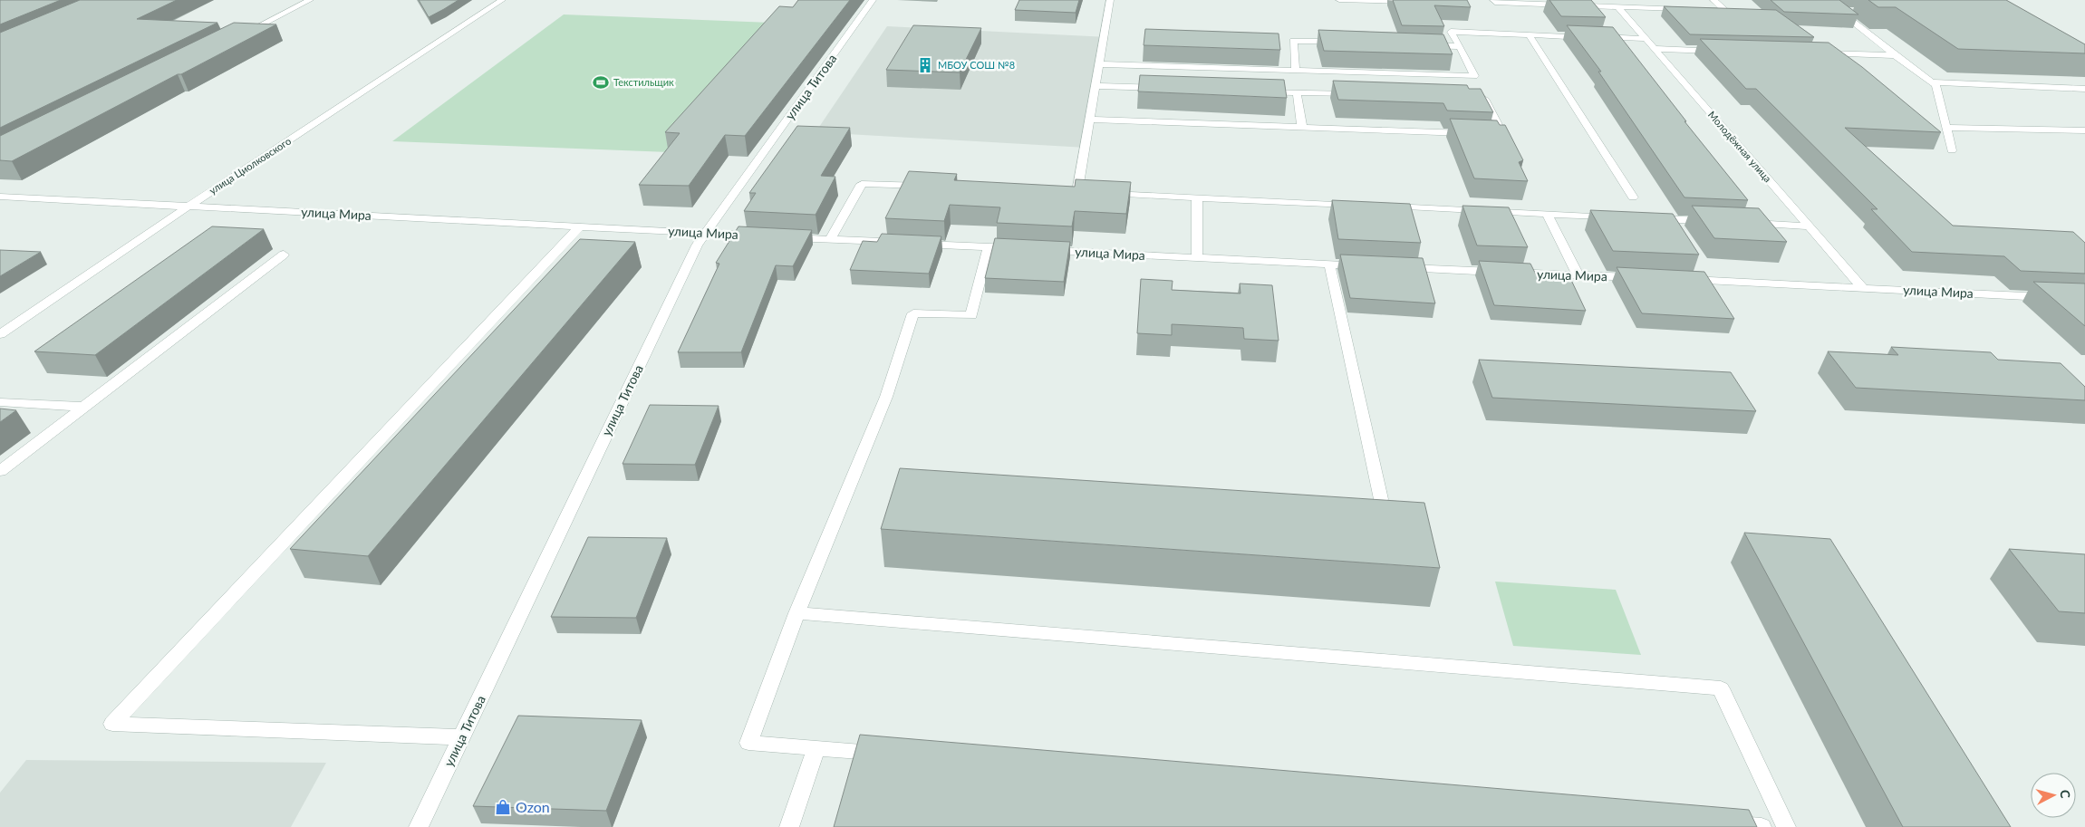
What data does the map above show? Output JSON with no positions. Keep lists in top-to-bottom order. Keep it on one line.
{"streets":{"street":["улица Титова","Молодёжная улица","улица Циолковского","улица Мира"]},"crossings":[["улица Титова","улица Мира"],["Молодёжная улица","улица Мира"],["улица Циолковского","улица Мира"]],"places":{"building":["МБОУ СОШ №8"],"sports":["Текстильщик"],"shop":["Ozon"]},"north":"right"}
